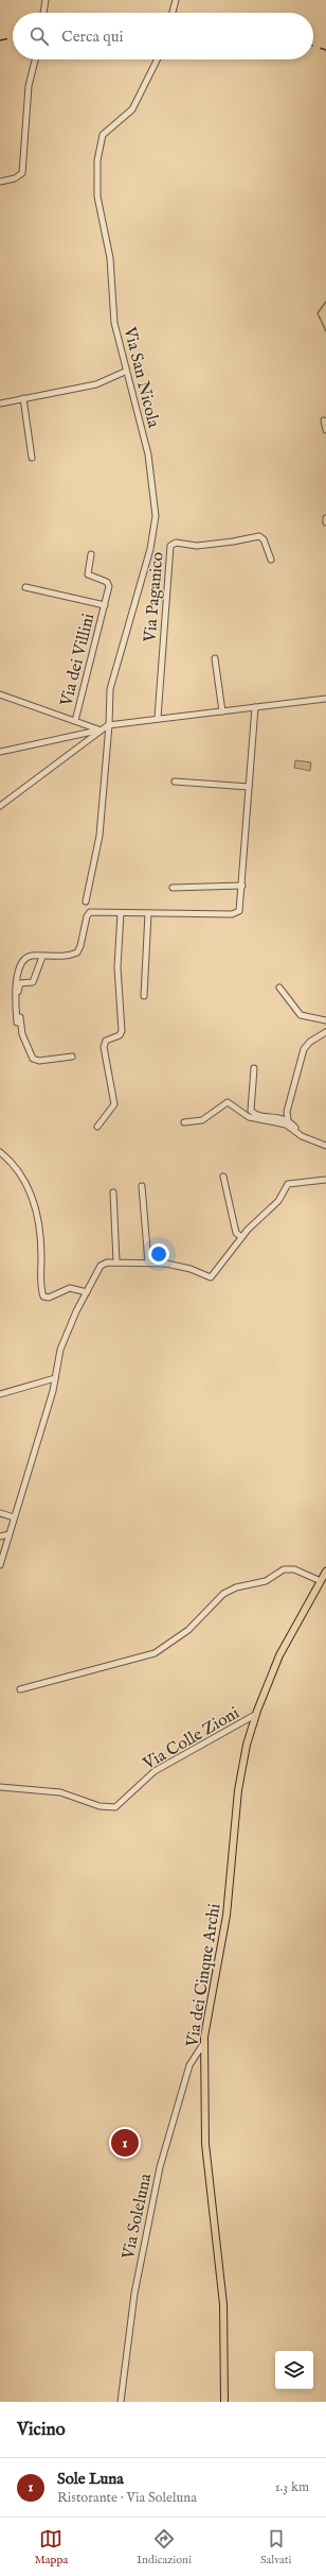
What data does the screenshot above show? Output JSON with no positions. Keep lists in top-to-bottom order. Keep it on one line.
{"streets":{"main road":["Via dei Cinque Archi"],"street":["Via San Nicola","Via Paganico","Via dei Villini","Via Colle Zioni","Via Soleluna"]},"crossings":[["Via Colle Zioni","Via dei Cinque Archi"],["Via dei Cinque Archi","Via Soleluna"]],"page":{"search":"Cerca qui","pins":"1","heading":"Vicino","list":[{"mark":"1","name":"Sole Luna","note":"Ristorante · Via Soleluna","value":"1.3 km"}],"nav":["Mappa","Indicazioni","Salvati"]}}
